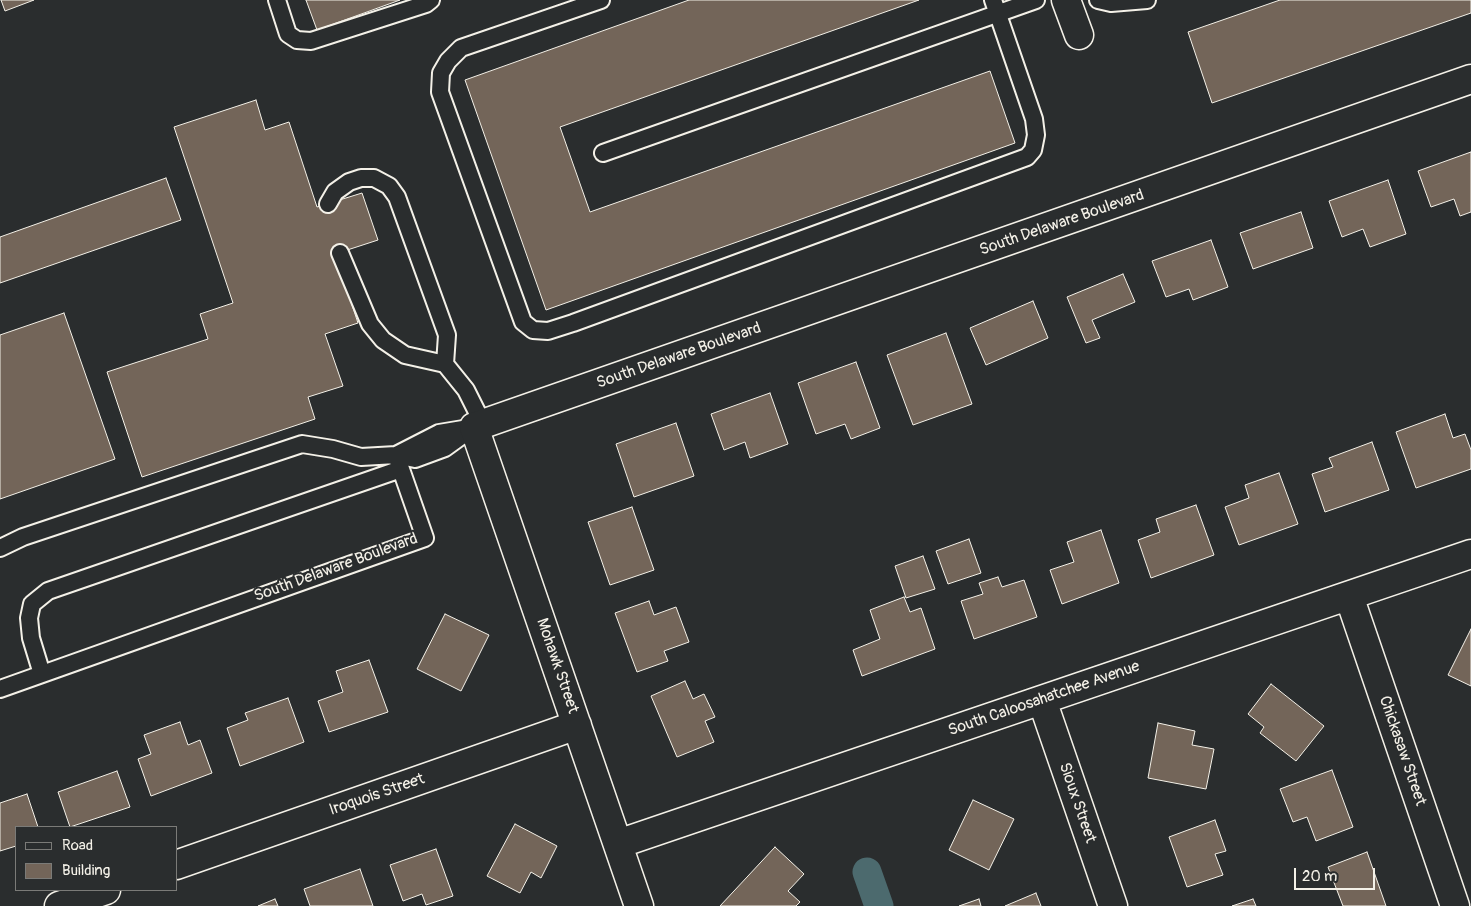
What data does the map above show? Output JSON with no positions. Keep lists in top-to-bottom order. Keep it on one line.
{"streets":{"street":["South Delaware Boulevard","Mohawk Street","South Caloosahatchee Avenue","Chickasaw Street","Iroquois Street","Sioux Street"]},"crossings":[["South Delaware Boulevard","Mohawk Street"],["Mohawk Street","South Caloosahatchee Avenue"],["Mohawk Street","Iroquois Street"],["South Caloosahatchee Avenue","Chickasaw Street"],["South Caloosahatchee Avenue","Sioux Street"]],"legend":["Road","Building"],"scale_bar":"20 m"}
